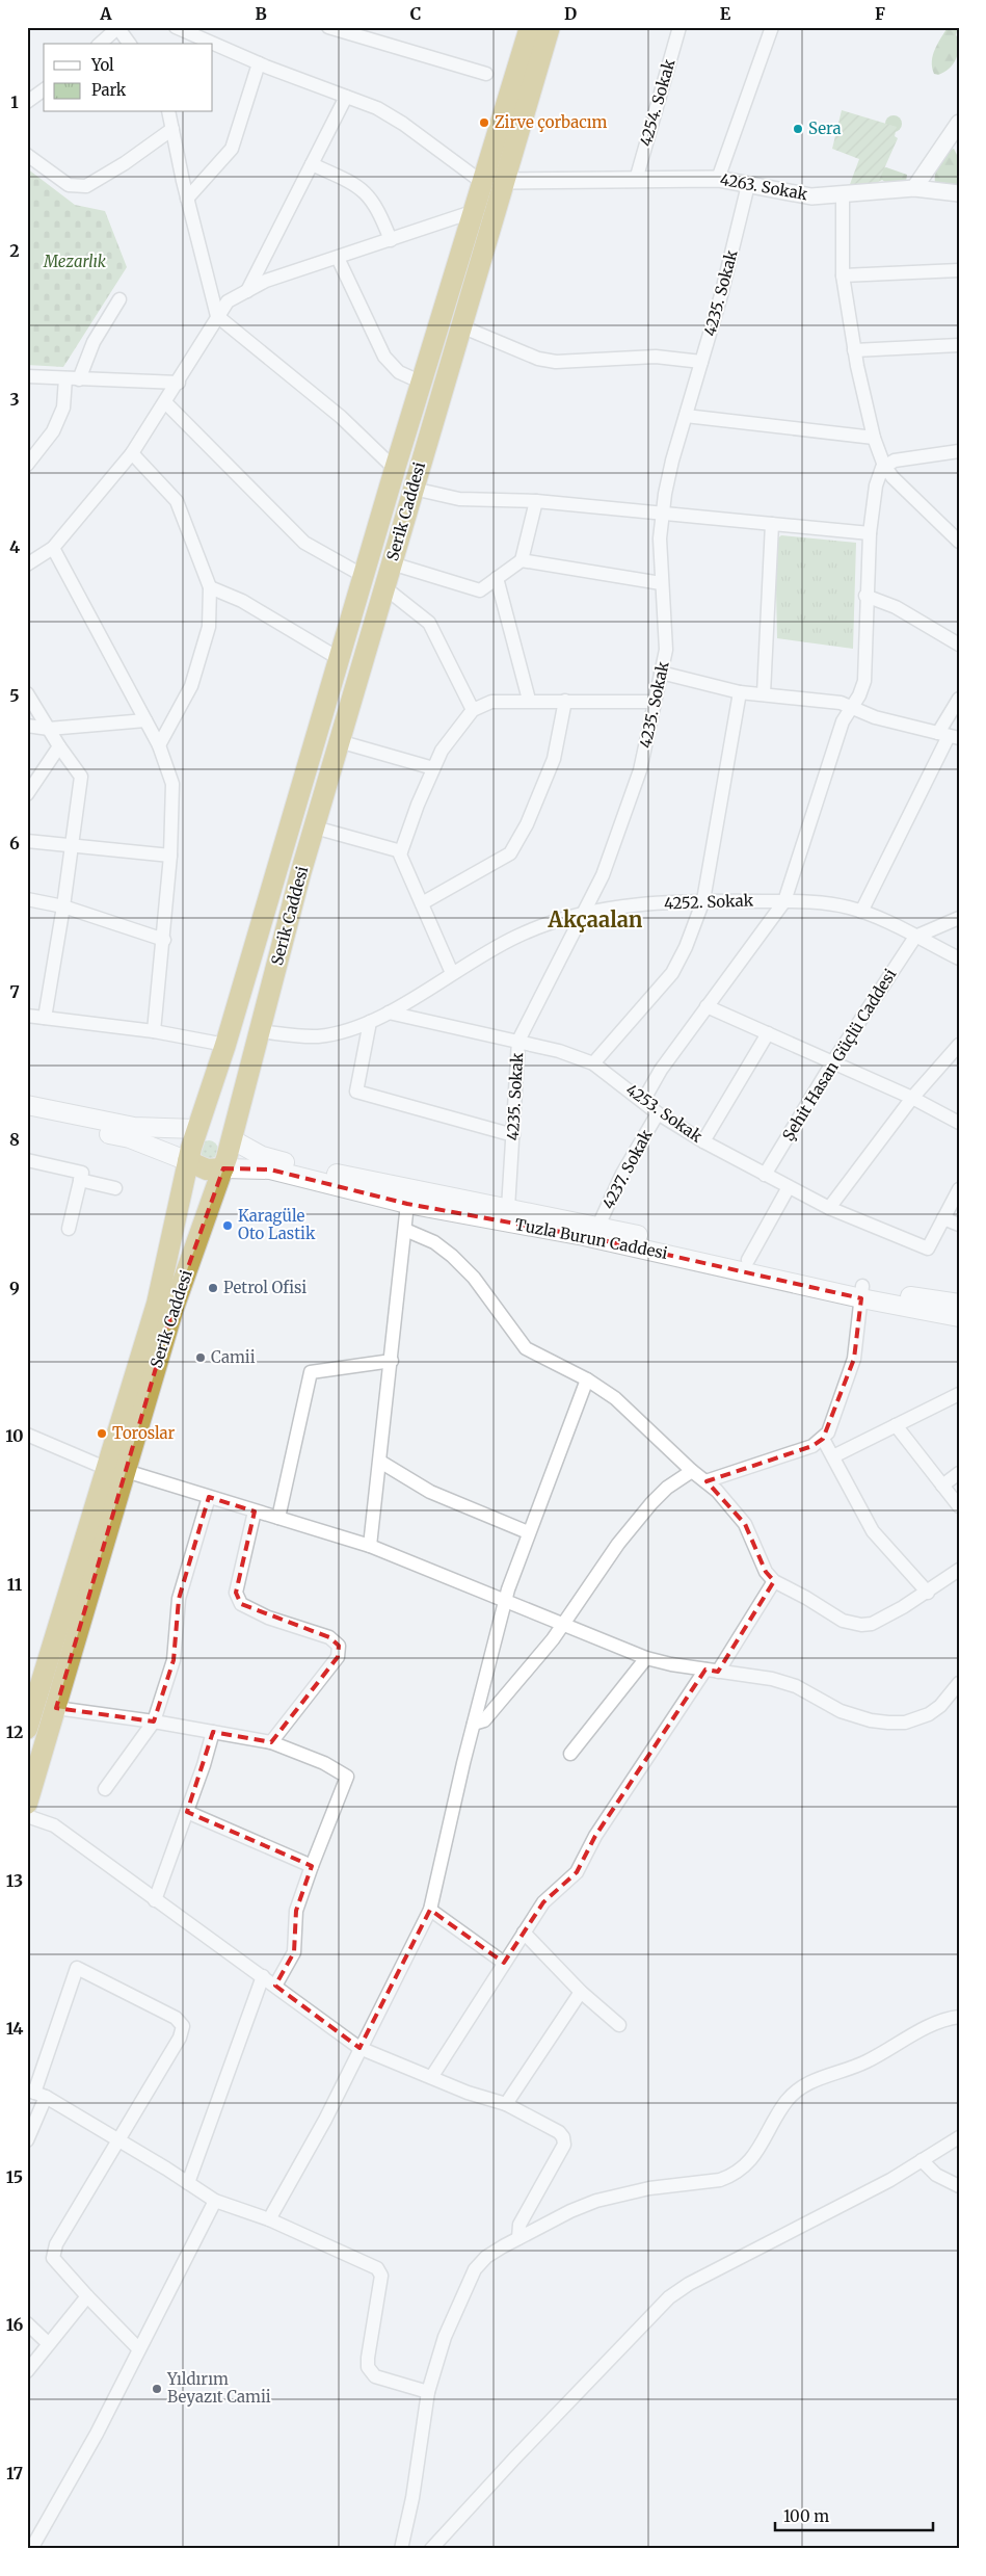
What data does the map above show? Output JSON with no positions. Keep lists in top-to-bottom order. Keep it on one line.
{"streets":{"highway":["Serik Caddesi"],"main road":["Tuzla Burun Caddesi"],"street":["4254. Sokak","4263. Sokak","4235. Sokak","4252. Sokak","Şehit Hasan Güçlü Caddesi","4253. Sokak","4237. Sokak"]},"crossings":[["4254. Sokak","4263. Sokak"],["4263. Sokak","4235. Sokak"],["4263. Sokak","Serik Caddesi"],["4235. Sokak","4252. Sokak"],["4235. Sokak","4253. Sokak"],["4235. Sokak","Tuzla Burun Caddesi"],["Serik Caddesi","4252. Sokak"],["Serik Caddesi","Tuzla Burun Caddesi"],["4252. Sokak","Şehit Hasan Güçlü Caddesi"],["4252. Sokak","4253. Sokak"],["Şehit Hasan Güçlü Caddesi","4253. Sokak"],["4253. Sokak","4237. Sokak"],["4237. Sokak","Tuzla Burun Caddesi"]],"districts":["Akçaalan"],"parks":["Mezarlık"],"places":["Zirve çorbacım","Sera","Karagüle Oto Lastik","Petrol Ofisi","Camii","Toroslar","Yıldırım Beyazıt Camii"],"legend":["Yol","Park"],"scale_bar":"100 m","grid":{"columns":["A","B","C","D","E","F"],"rows":["1","2","3","4","5","6","7","8","9","10","11","12","13","14","15","16","17"]}}
